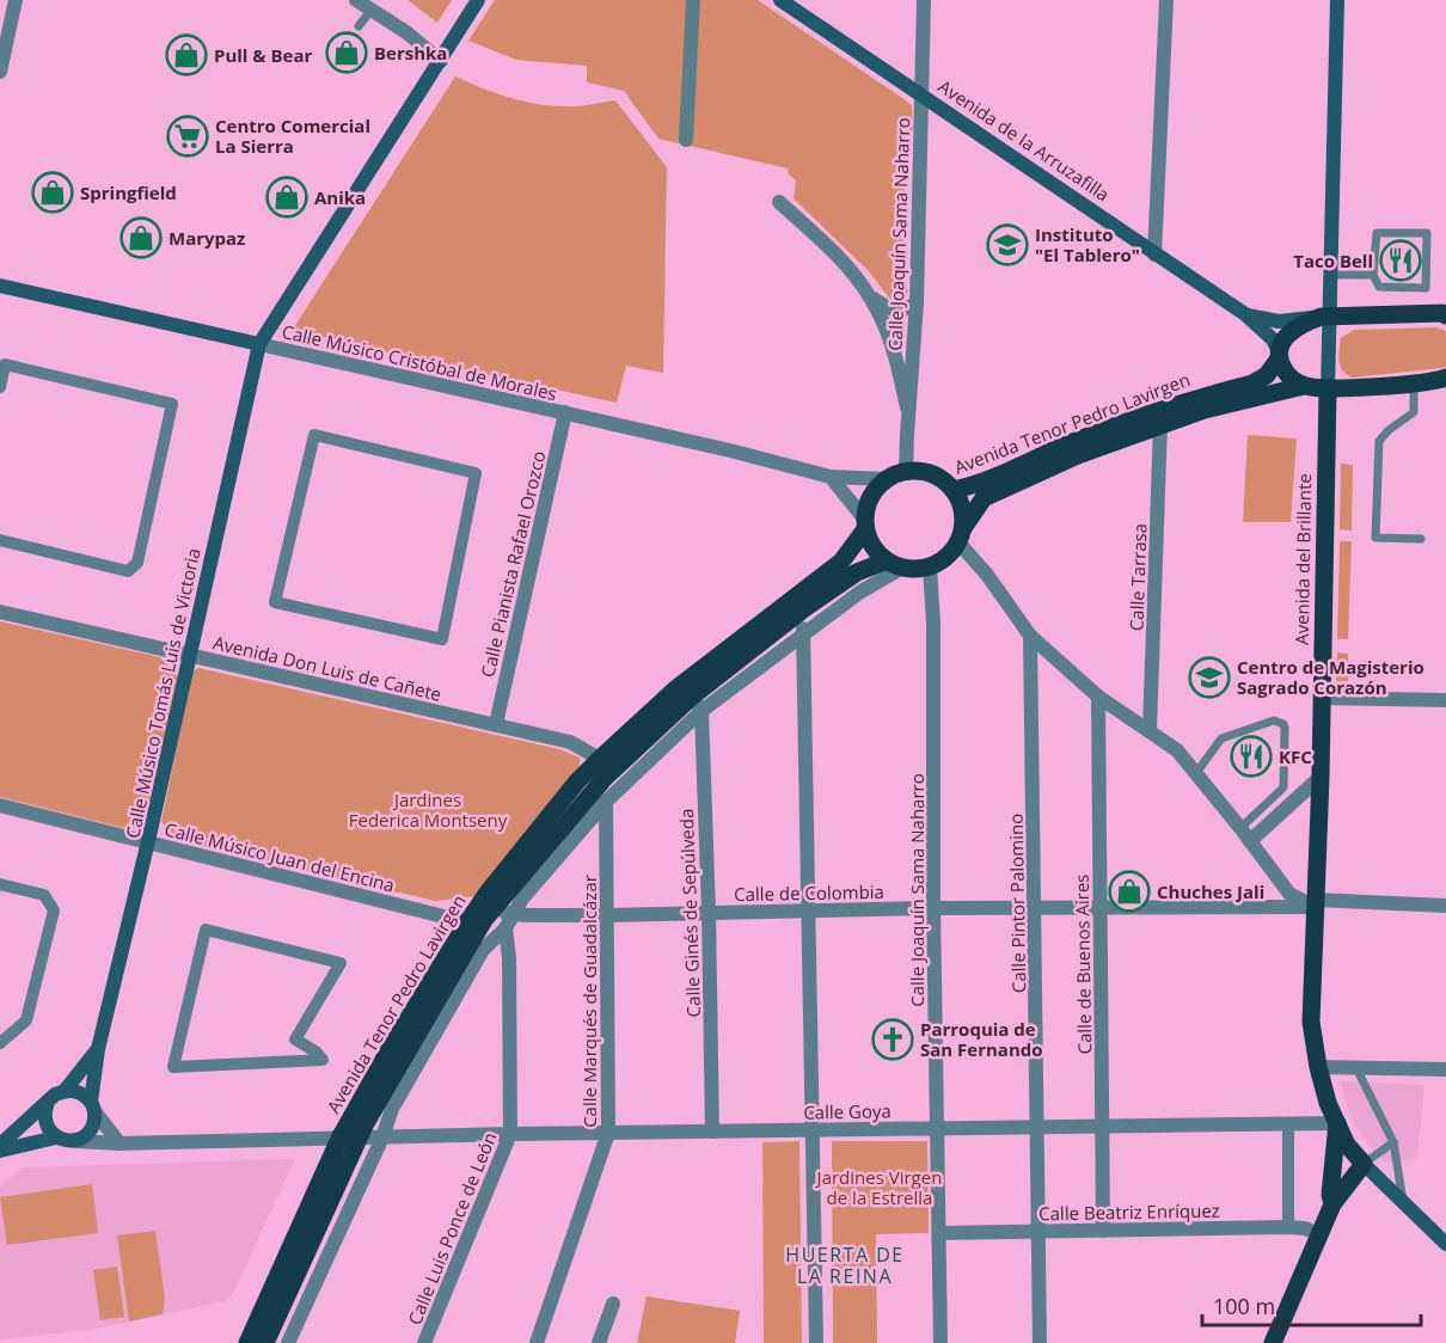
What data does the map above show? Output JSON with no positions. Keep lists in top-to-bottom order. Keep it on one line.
{"streets":{"main road":["Avenida de la Arruzafilla","Calle Músico Cristóbal de Morales","Avenida Tenor Pedro Lavirgen","Avenida del Brillante","Calle Músico Tomás Luis de Victoria"],"street":["Calle Joaquín Sama Naharro","Calle Pianista Rafael Orozco","Calle Tarrasa","Avenida Don Luis de Cañete","Calle Músico Juan del Encina","Calle de Colombia","Calle Pintor Palomino","Calle Ginés de Sepúlveda","Calle de Buenos Aires","Calle Marqués de Guadalcázar","Calle Goya","Calle Beatriz Enríquez","Calle Luis Ponce de León"]},"crossings":[["Avenida de la Arruzafilla","Calle Joaquín Sama Naharro"],["Avenida de la Arruzafilla","Avenida Tenor Pedro Lavirgen"],["Avenida de la Arruzafilla","Avenida del Brillante"],["Calle Joaquín Sama Naharro","Calle Músico Cristóbal de Morales"],["Calle Joaquín Sama Naharro","Avenida Tenor Pedro Lavirgen"],["Calle Joaquín Sama Naharro","Calle de Colombia"],["Calle Joaquín Sama Naharro","Calle Goya"],["Calle Joaquín Sama Naharro","Calle Beatriz Enríquez"],["Calle Músico Cristóbal de Morales","Avenida Tenor Pedro Lavirgen"],["Calle Músico Cristóbal de Morales","Calle Pianista Rafael Orozco"],["Calle Músico Cristóbal de Morales","Calle Músico Tomás Luis de Victoria"],["Avenida Tenor Pedro Lavirgen","Calle Tarrasa"],["Avenida Tenor Pedro Lavirgen","Avenida Don Luis de Cañete"],["Avenida Tenor Pedro Lavirgen","Calle Músico Juan del Encina"],["Avenida Tenor Pedro Lavirgen","Calle de Colombia"],["Avenida Tenor Pedro Lavirgen","Calle Ginés de Sepúlveda"],["Avenida Tenor Pedro Lavirgen","Calle Marqués de Guadalcázar"],["Avenida Tenor Pedro Lavirgen","Calle Goya"],["Avenida del Brillante","Calle de Colombia"],["Avenida del Brillante","Calle Goya"],["Calle Pianista Rafael Orozco","Avenida Don Luis de Cañete"],["Avenida Don Luis de Cañete","Calle Músico Tomás Luis de Victoria"],["Calle Músico Tomás Luis de Victoria","Calle Músico Juan del Encina"],["Calle Músico Tomás Luis de Victoria","Calle Goya"],["Calle Músico Juan del Encina","Calle de Colombia"],["Calle de Colombia","Calle Pintor Palomino"],["Calle de Colombia","Calle Ginés de Sepúlveda"],["Calle de Colombia","Calle de Buenos Aires"],["Calle de Colombia","Calle Marqués de Guadalcázar"],["Calle Pintor Palomino","Calle Goya"],["Calle Pintor Palomino","Calle Beatriz Enríquez"],["Calle Ginés de Sepúlveda","Calle Goya"],["Calle de Buenos Aires","Calle Goya"],["Calle de Buenos Aires","Calle Beatriz Enríquez"],["Calle Marqués de Guadalcázar","Calle Goya"],["Calle Goya","Calle Luis Ponce de León"]],"districts":["HUERTA DE LA REINA"],"parks":["Jardines Federica Montseny","Jardines Virgen de la Estrella"],"places":{"shop":["Bershka","Pull & Bear","Springfield","Anika","Marypaz","Chuches Jali"],"supermarket":["Centro Comercial La Sierra"],"school or university":["Instituto \"El Tablero\"","Centro de Magisterio Sagrado Corazón"],"restaurant":["Taco Bell","KFC"],"church":["Parroquia de San Fernando"]},"scale_bar":"100 m"}
